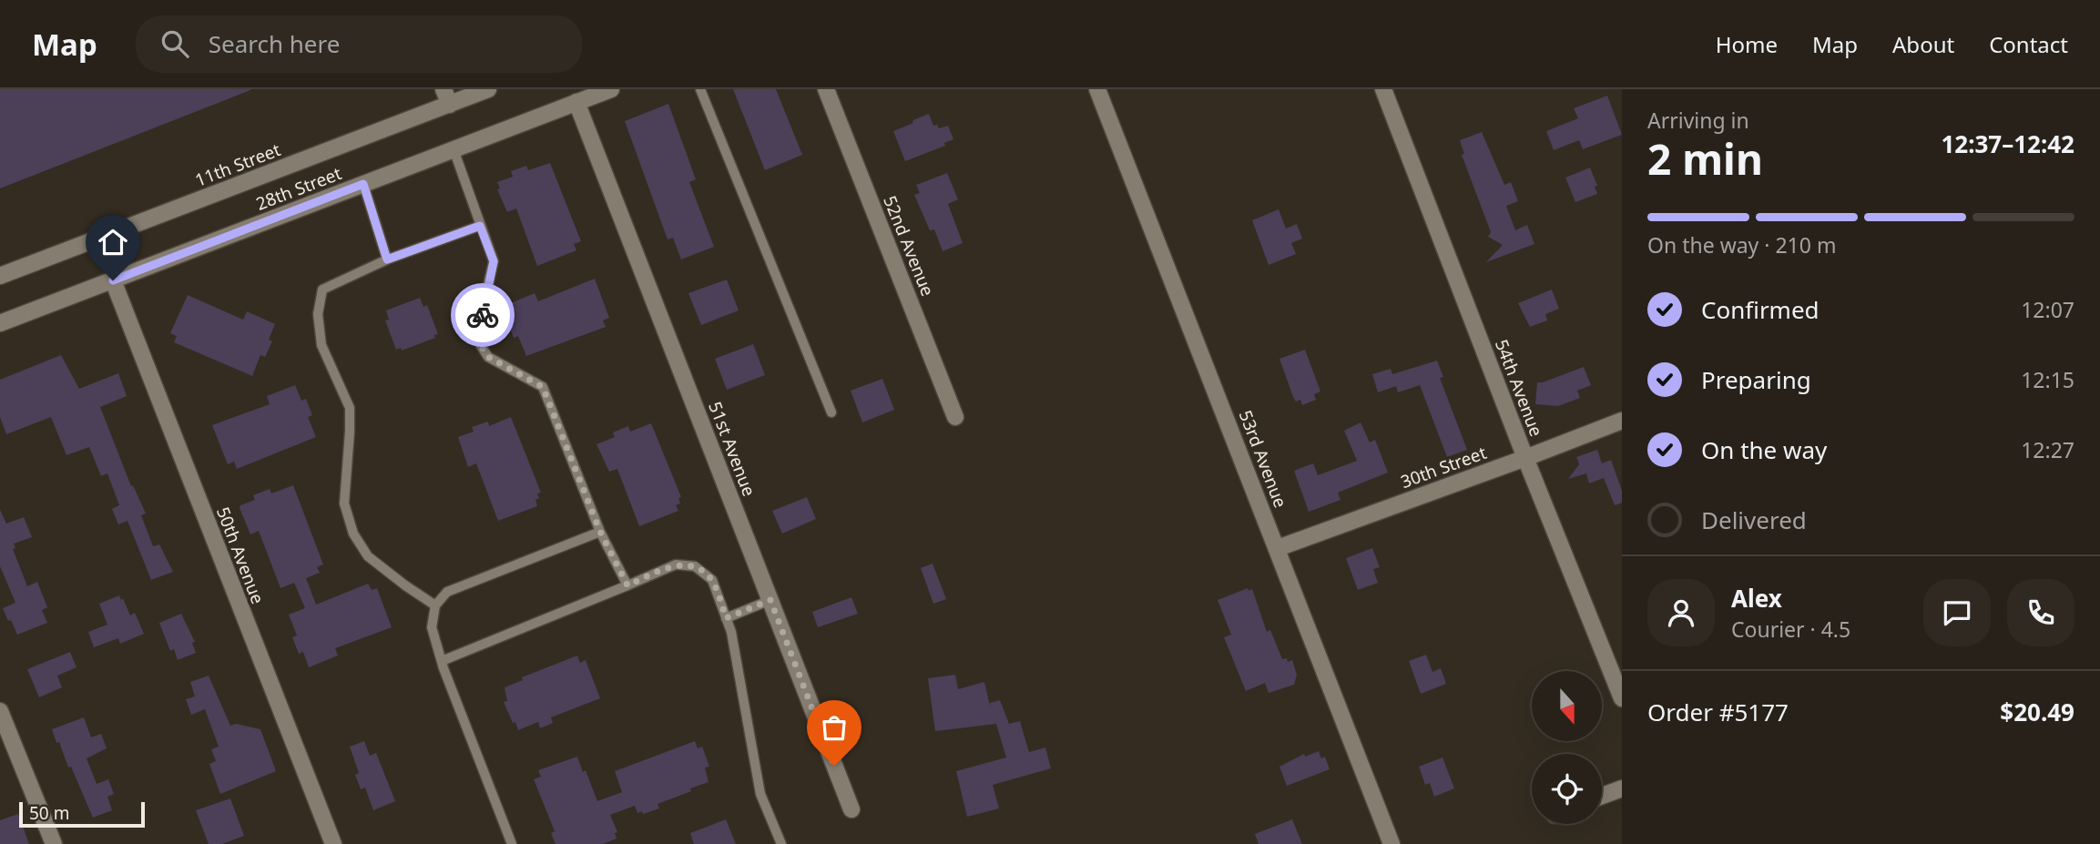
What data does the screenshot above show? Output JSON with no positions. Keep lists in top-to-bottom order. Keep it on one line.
{"streets":{"street":["11th Street","28th Street","52nd Avenue","54th Avenue","51st Avenue","53rd Avenue","30th Street","50th Avenue"]},"crossings":[["28th Street","51st Avenue"],["28th Street","50th Avenue"],["54th Avenue","30th Street"],["53rd Avenue","30th Street"]],"scale_bar":"50 m","north":"bottom","page":{"header":"Map","search":"Search here","nav":["Home","Map","About","Contact"],"heading":["2 min","Arriving in","12:37–12:42"],"panel":["Alex","Courier · 4.5","Order #5177","$20.49"],"bar":"On the way · 210 m","list":[["Confirmed","12:07"],["Preparing","12:15"],["On the way","12:27"],"Delivered"],"scale":"50 m"}}
